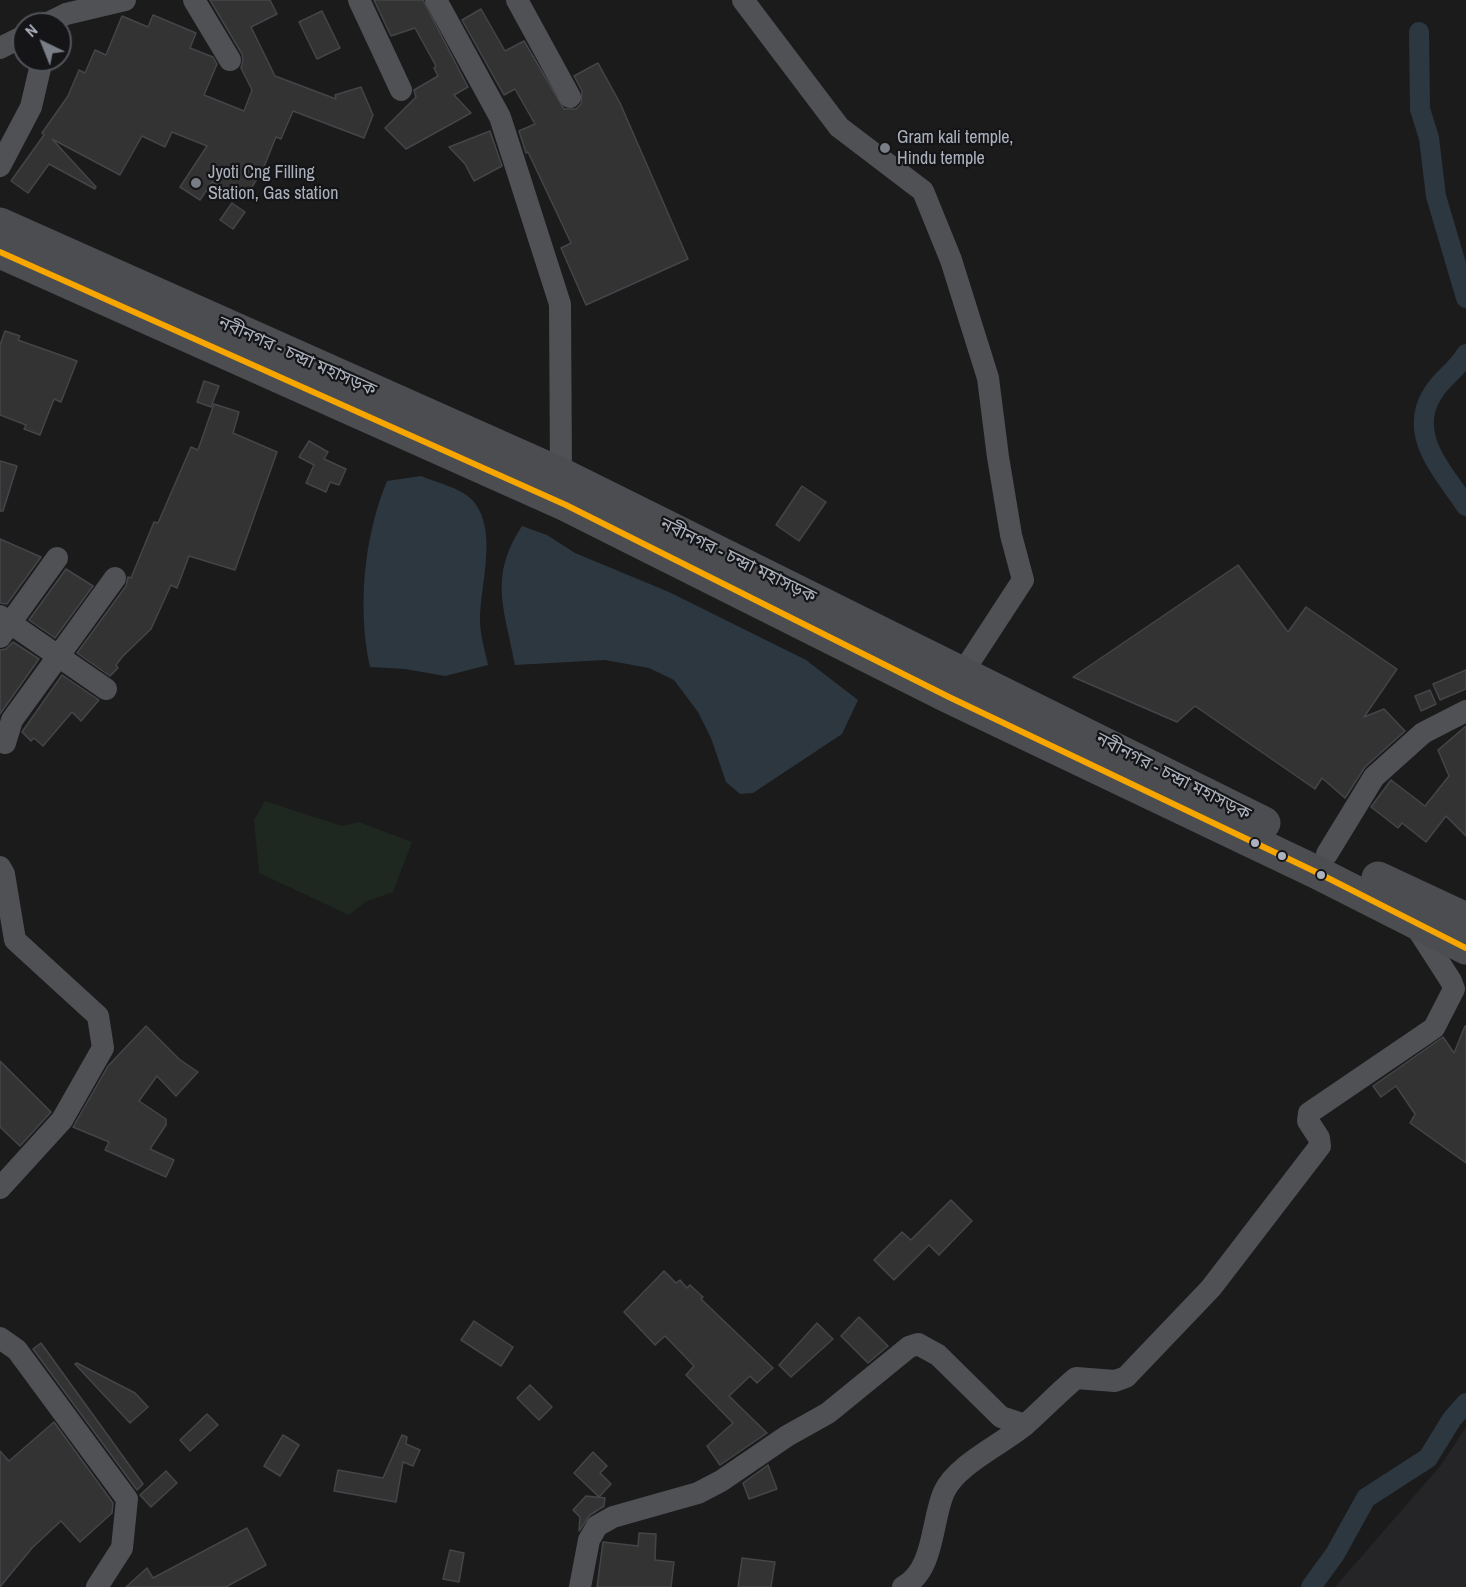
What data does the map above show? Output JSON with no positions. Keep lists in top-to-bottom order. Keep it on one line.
{"streets":{"highway":["নবীনগর - চন্দ্রা মহাসড়ক"]},"places":["Gram kali temple, Hindu temple","Jyoti Cng Filling Station, Gas station"],"north":"top left"}
